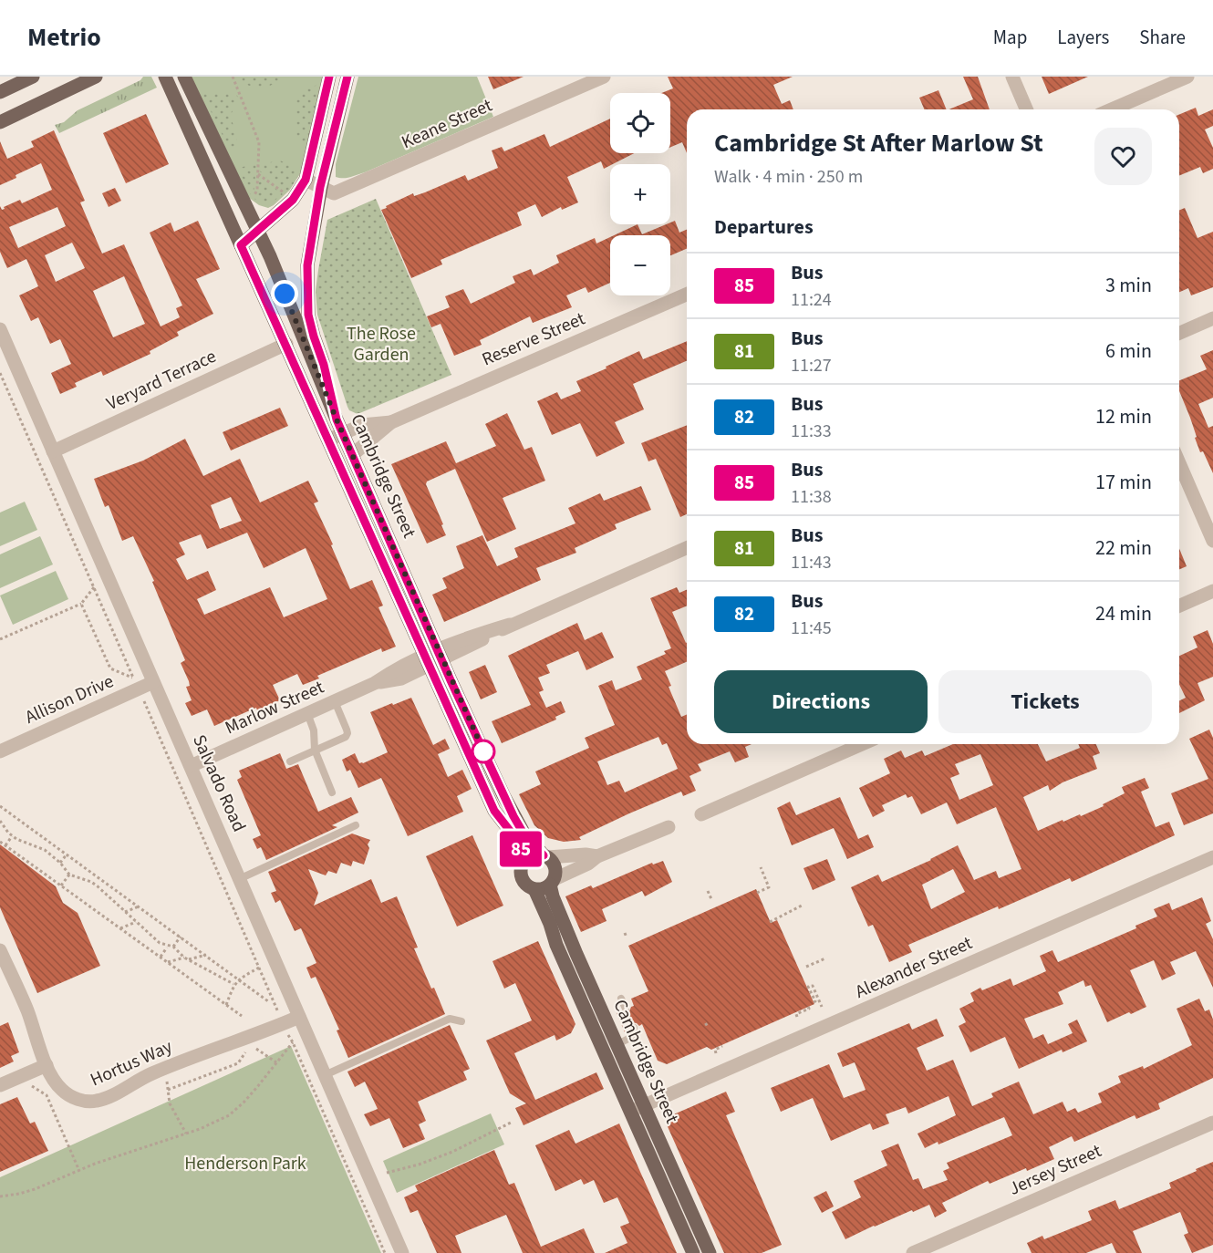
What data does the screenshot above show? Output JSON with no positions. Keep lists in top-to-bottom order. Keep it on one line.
{"streets":{"main road":["Cambridge Street"],"street":["Keane Street","Reserve Street","Veryard Terrace","Allison Drive","Marlow Street","Salvado Road","Alexander Street","Hortus Way","Jersey Street"]},"crossings":[["Reserve Street","Cambridge Street"],["Veryard Terrace","Cambridge Street"],["Veryard Terrace","Salvado Road"],["Cambridge Street","Marlow Street"],["Cambridge Street","Alexander Street"],["Allison Drive","Salvado Road"],["Marlow Street","Salvado Road"],["Salvado Road","Hortus Way"]],"parks":["The Rose Garden","Henderson Park"],"lines":["bus line 85"],"page":{"header":"Metrio","nav":["Map","Layers","Share"],"on_map":"85","map_buttons":["+","−"],"heading":[["Cambridge St After Marlow St","Walk · 4 min · 250 m"],"Departures"],"list":[{"mark":"85","name":"Bus","note":"11:24","value":"3 min"},{"mark":"81","name":"Bus","note":"11:27","value":"6 min"},{"mark":"82","name":"Bus","note":"11:33","value":"12 min"},{"mark":"85","name":"Bus","note":"11:38","value":"17 min"},{"mark":"81","name":"Bus","note":"11:43","value":"22 min"},{"mark":"82","name":"Bus","note":"11:45","value":"24 min"}],"buttons":["Directions","Tickets"]}}
